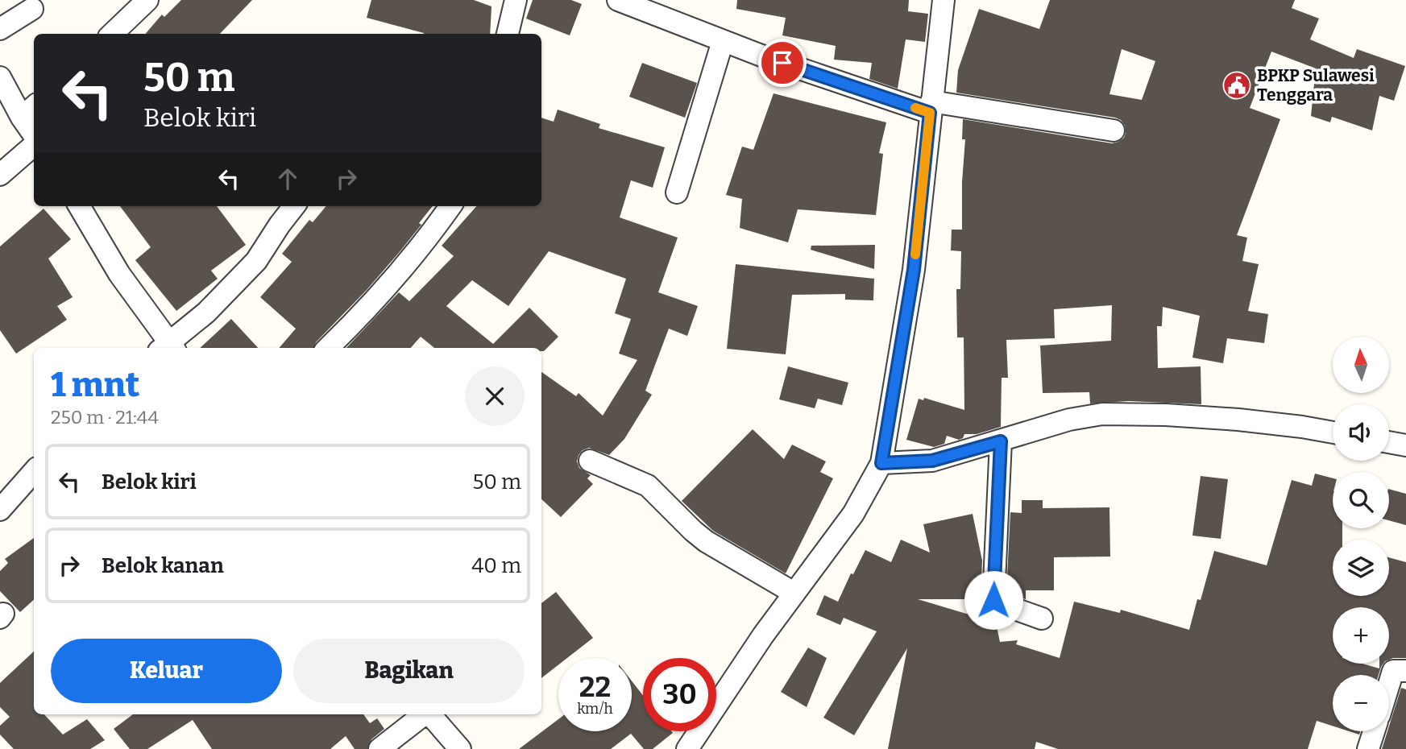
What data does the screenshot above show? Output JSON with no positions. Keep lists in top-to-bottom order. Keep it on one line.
{"places":{"public building":["BPKP Sulawesi Tenggara"]},"north":"top","page":{"turn":["50 m","Belok kiri"],"map_buttons":["+","−"],"heading":["1 mnt","250 m · 21:44"],"list":[{"name":"Belok kiri","value":"50 m"},{"name":"Belok kanan","value":"40 m"}],"buttons":["Keluar","Bagikan"],"speed":"22 km/h","limit":"30"}}
